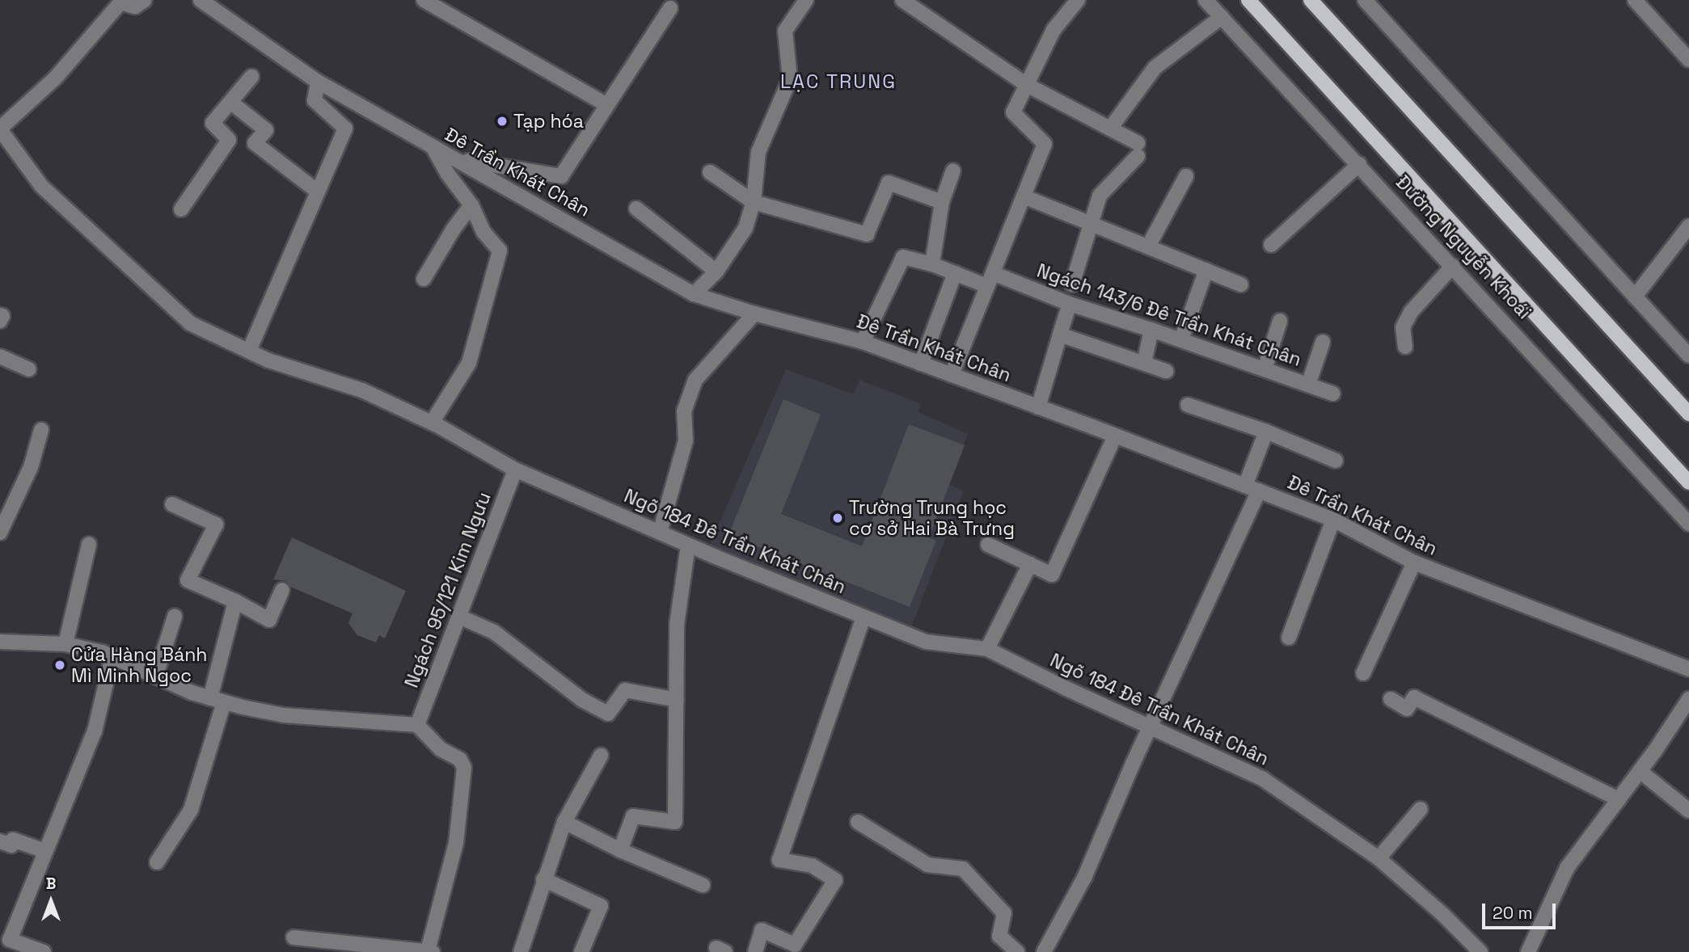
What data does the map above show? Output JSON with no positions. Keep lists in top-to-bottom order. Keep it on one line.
{"streets":{"main road":["Đường Nguyễn Khoái"],"street":["Đê Trần Khát Chân","Ngách 143/6 Đê Trần Khát Chân","Ngõ 184 Đê Trần Khát Chân","Ngách 95/121 Kim Ngưu"]},"crossings":[["Đê Trần Khát Chân","Ngách 143/6 Đê Trần Khát Chân"],["Ngõ 184 Đê Trần Khát Chân","Ngách 95/121 Kim Ngưu"]],"districts":["LẠC TRUNG"],"places":["Tạp hóa","Trường Trung học cơ sở Hai Bà Trưng","Cửa Hàng Bánh Mì Minh Ngoc"],"scale_bar":"20 m","north":"top"}
